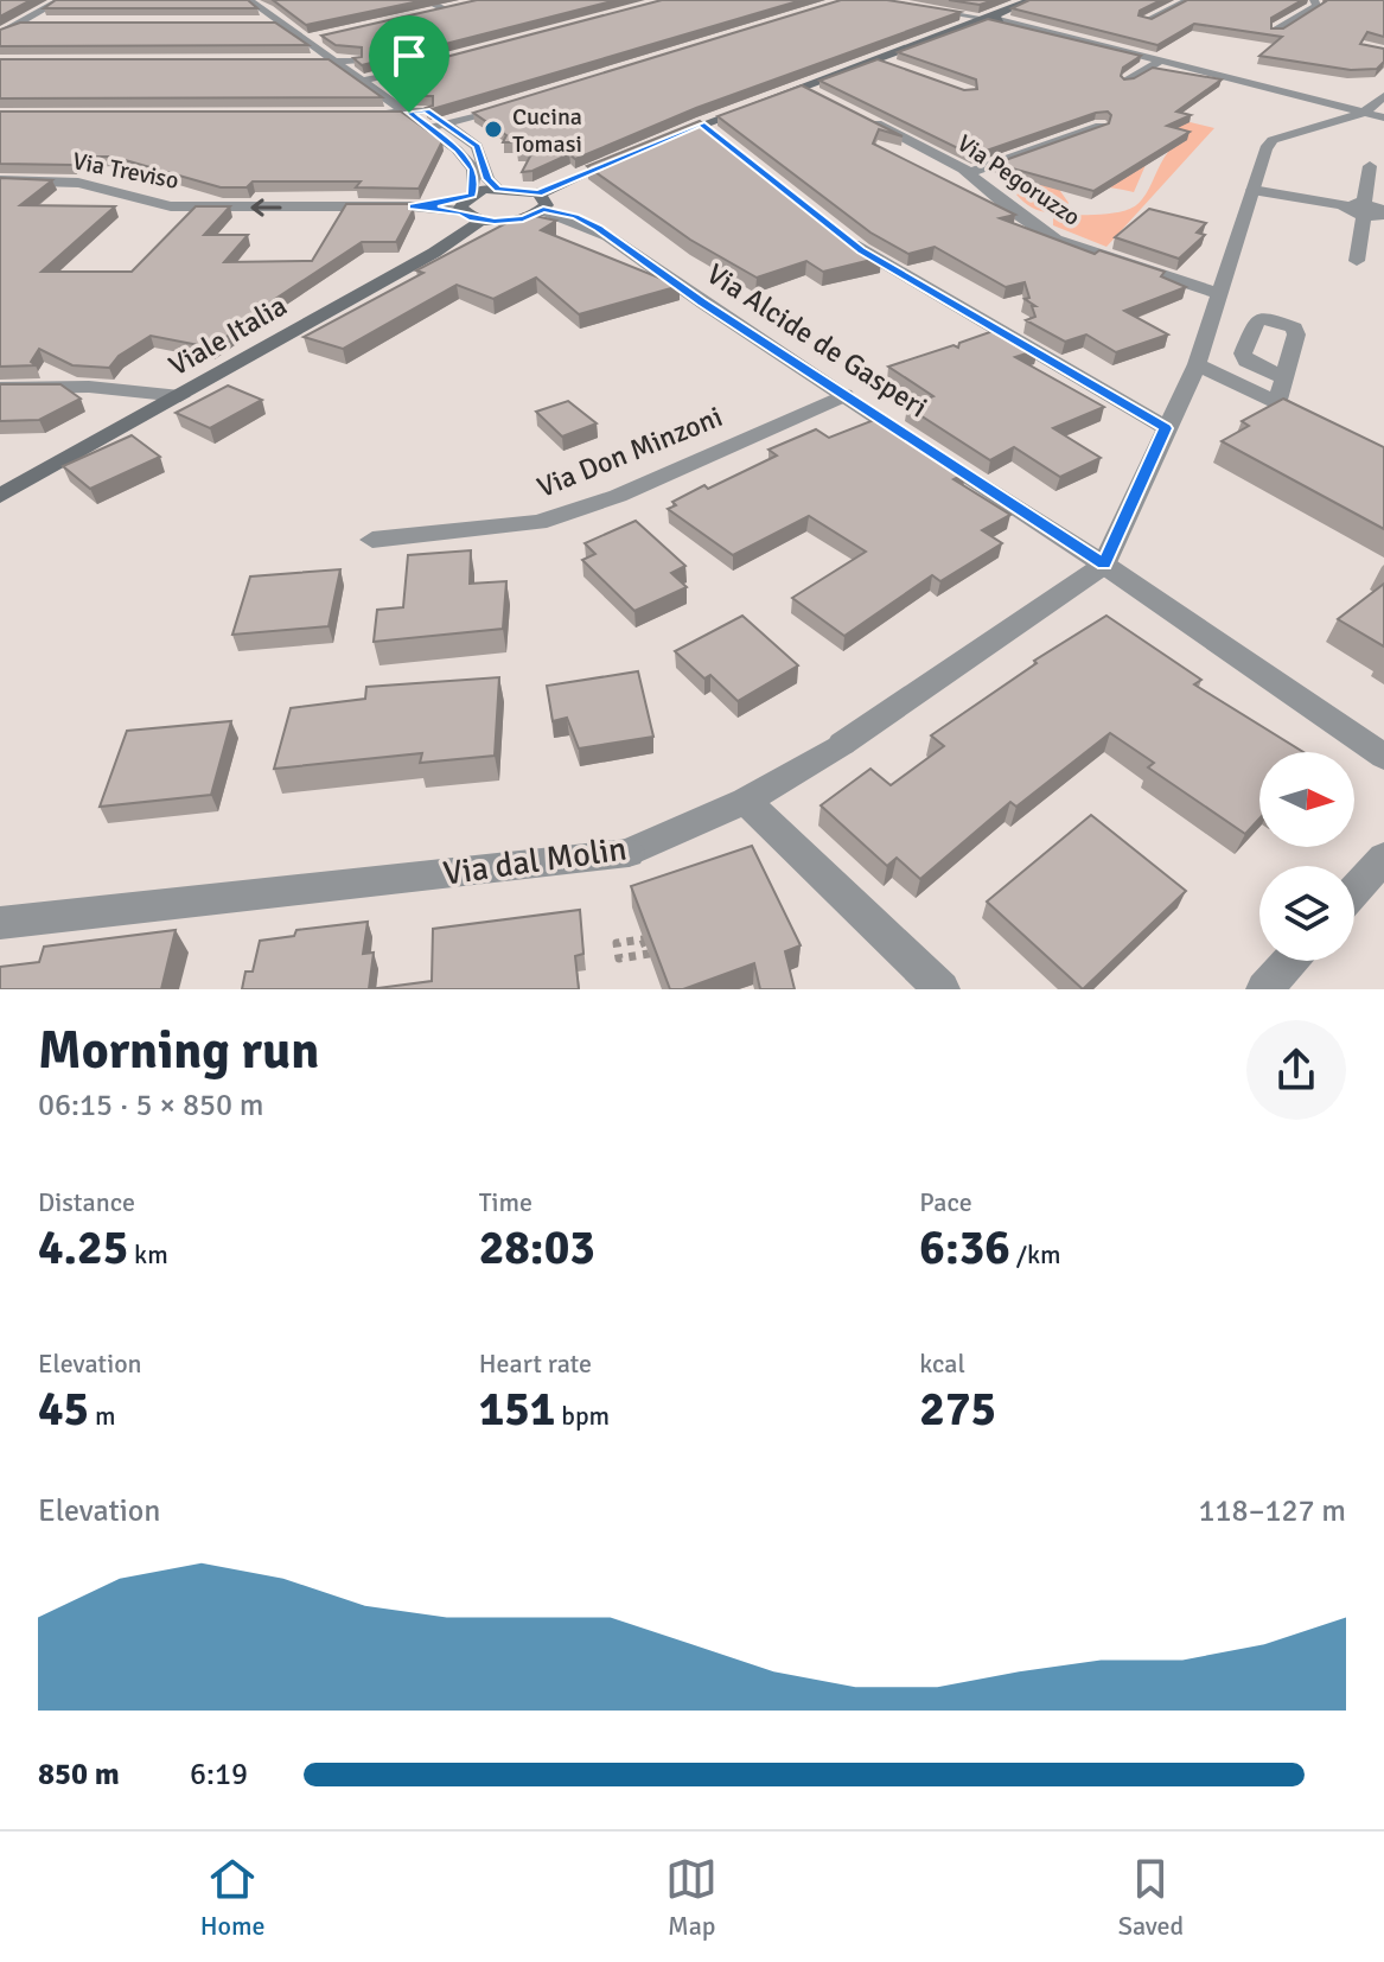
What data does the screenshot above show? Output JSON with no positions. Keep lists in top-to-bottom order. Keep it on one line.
{"streets":{"main road":["Viale Italia"],"street":["Via Treviso","Via Pegoruzzo","Via Alcide de Gasperi","Via Don Minzoni","Via dal Molin"]},"crossings":[["Via Treviso","Viale Italia"],["Viale Italia","Via Alcide de Gasperi"],["Via Alcide de Gasperi","Via Don Minzoni"],["Via Alcide de Gasperi","Via dal Molin"]],"places":["Cucina Tomasi"],"north":"right","page":{"heading":["Morning run","06:15 · 5 × 850 m"],"stats":[["Distance","4.25 km"],["Time","28:03"],["Pace","6:36 /km"],["Elevation","45 m"],["Heart rate","151 bpm"],["kcal","275"]],"chart":["Elevation","118–127 m"],"list":[{"name":"850 m","note":"6:19"}],"tabs":["Home","Map","Saved"]}}
